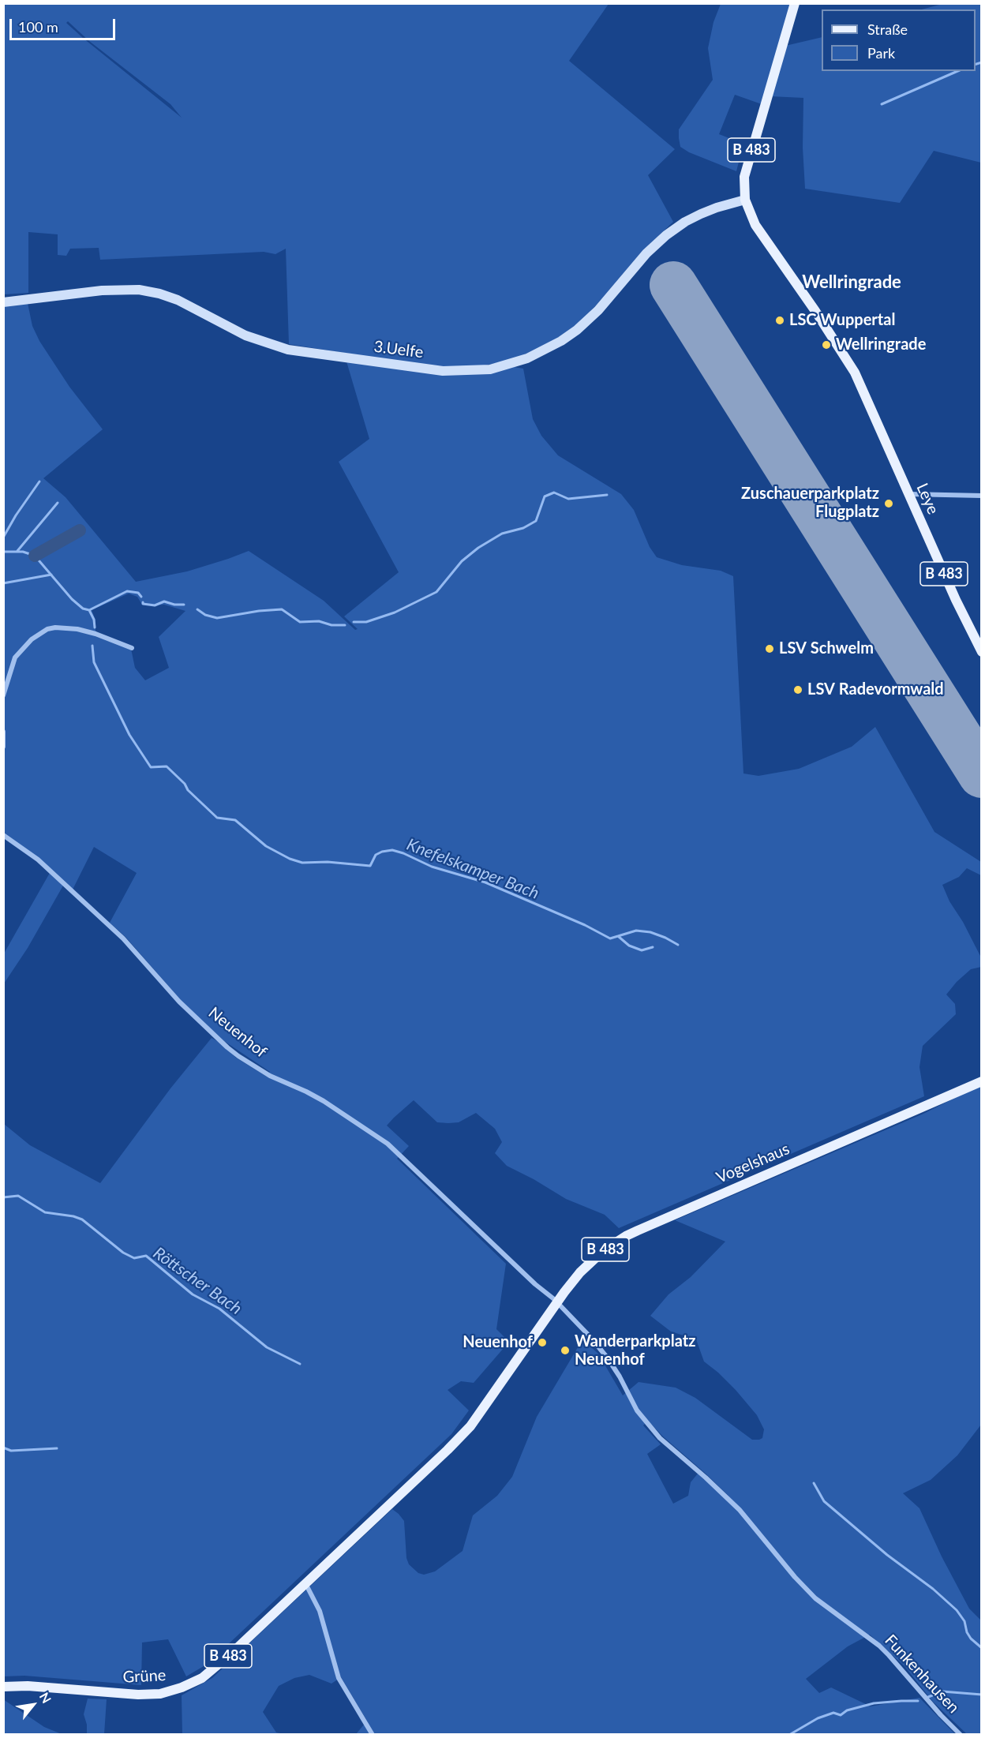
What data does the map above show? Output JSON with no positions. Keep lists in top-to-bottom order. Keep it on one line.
{"streets":{"main road":["B 483","Leye","Vogelshaus","Grüne"],"street":["3.Uelfe","Neuenhof","Funkenhausen"]},"crossings":[["B 483","3.Uelfe"],["B 483","Leye"],["3.Uelfe","Leye"],["Neuenhof","Vogelshaus"],["Neuenhof","Funkenhausen"],["Neuenhof","Grüne"],["Vogelshaus","Grüne"]],"districts":["Wellringrade"],"water":["Knefelskamper Bach","Röttscher Bach"],"places":["LSC Wuppertal","Wellringrade","Zuschauerparkplatz Flugplatz","LSV Schwelm","LSV Radevormwald","Neuenhof","Wanderparkplatz Neuenhof"],"legend":["Straße","Park"],"scale_bar":"100 m","north":"top right"}
